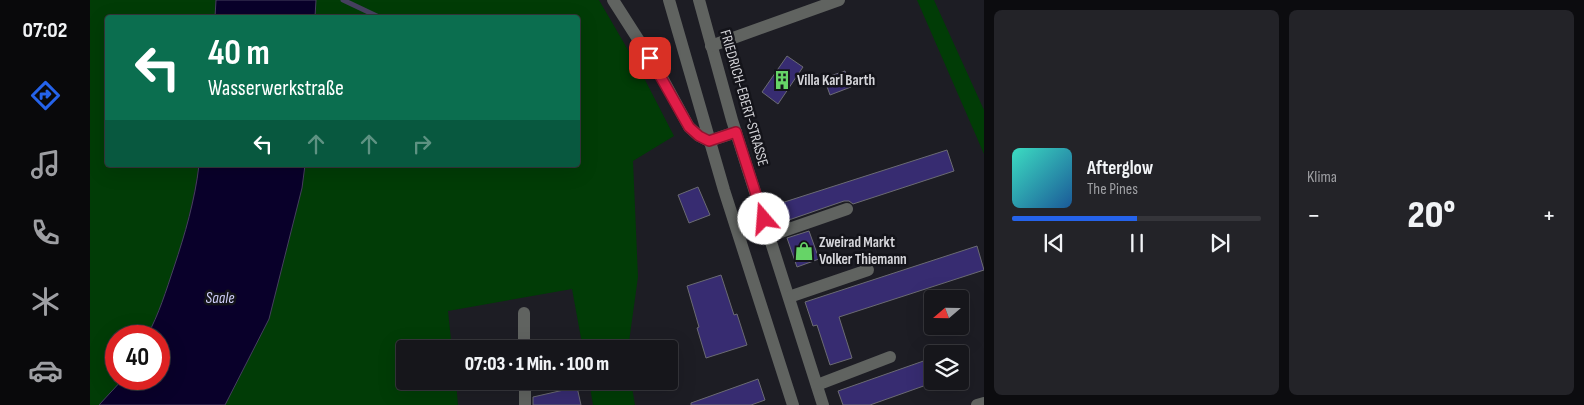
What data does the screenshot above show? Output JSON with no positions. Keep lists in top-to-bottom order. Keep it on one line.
{"streets":{"street":["FRIEDRICH-EBERT-STRASSE"]},"water":["Saale"],"places":{"building":["Villa Karl Barth"],"shop":["Zweirad Markt Volker Thiemann"]},"north":"left","page":{"tabs":"07:02","tile":"Klima","turn":["40 m","Wasserwerkstraße"],"song":["Afterglow","The Pines"],"heat":["−","20°","+"],"limit":"40","trip":"07:03 · 1 Min. · 100 m"}}
